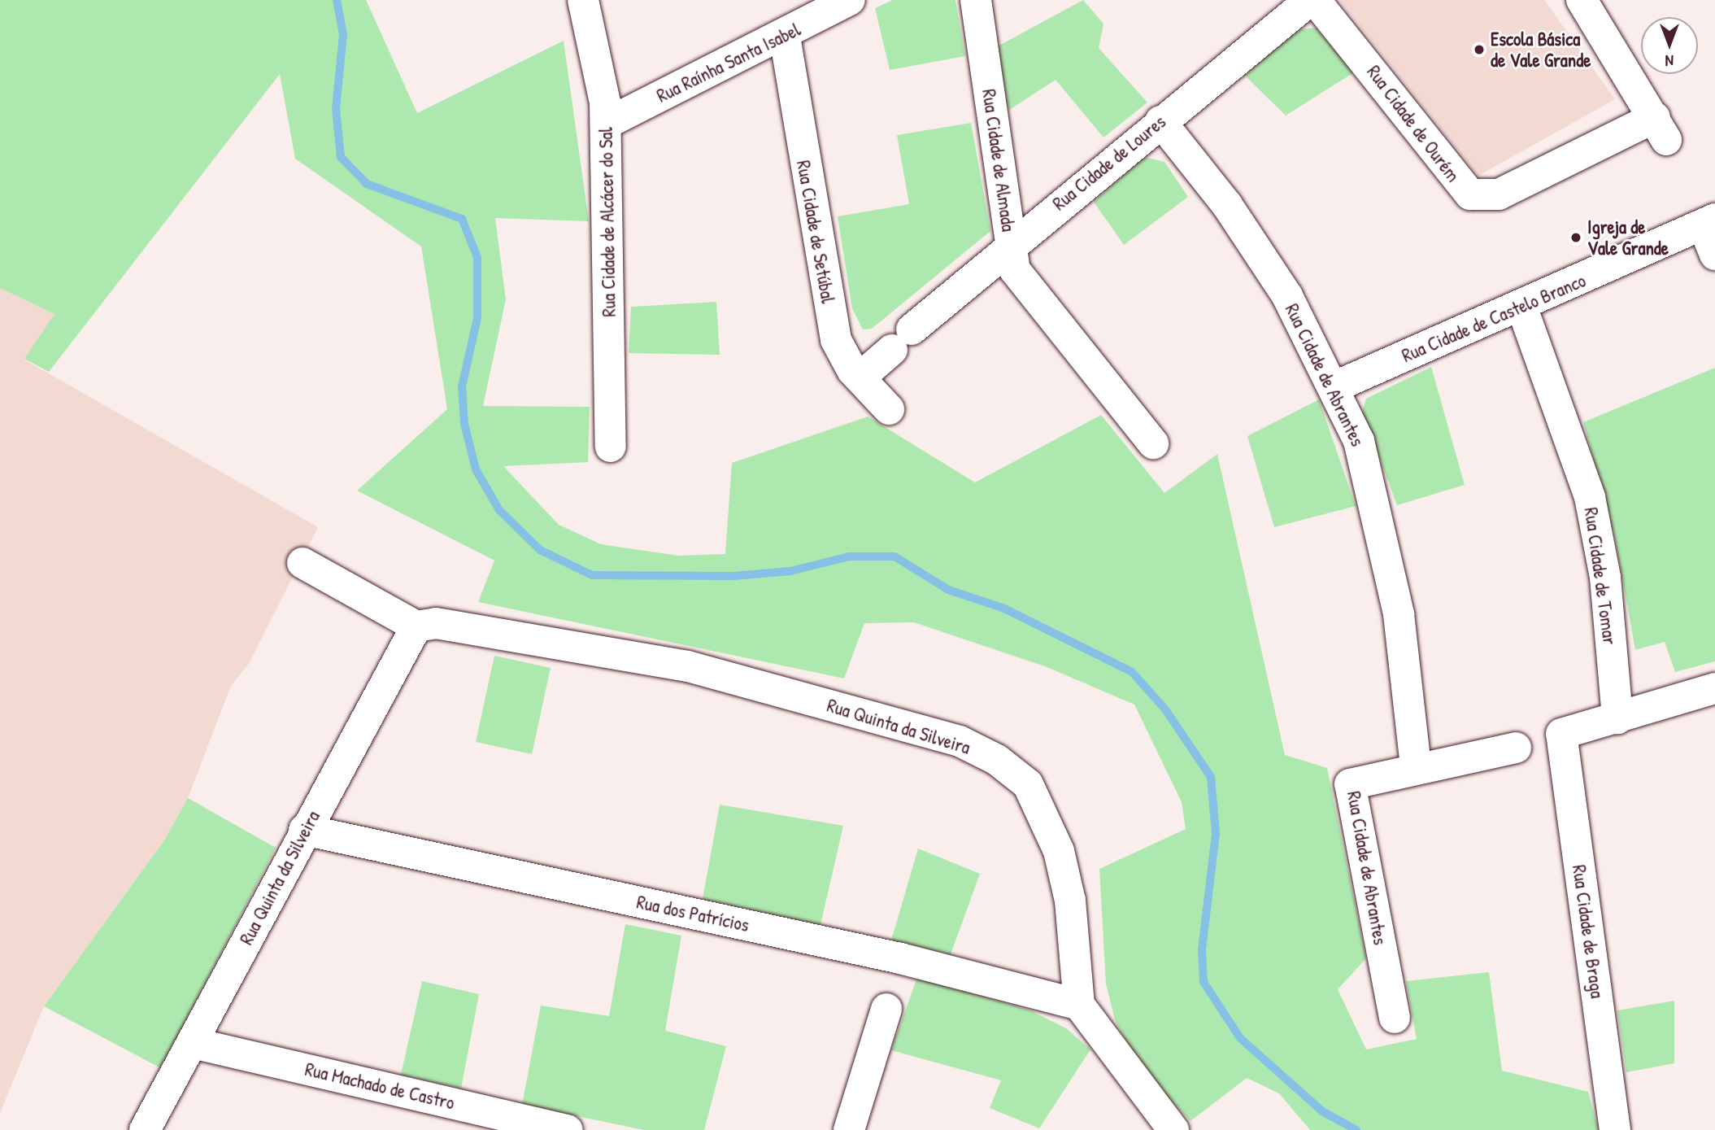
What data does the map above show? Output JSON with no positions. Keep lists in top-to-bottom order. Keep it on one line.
{"streets":{"street":["Rua Raínha Santa Isabel","Rua Cidade de Ourém","Rua Cidade de Almada","Rua Cidade de Loures","Rua Cidade de Alcácer do Sal","Rua Cidade de Setúbal","Rua Cidade de Castelo Branco","Rua Cidade de Abrantes","Rua Cidade de Tomar","Rua Quinta da Silveira","Rua dos Patrícios","Rua Cidade de Braga","Rua Machado de Castro"]},"crossings":[["Rua Raínha Santa Isabel","Rua Cidade de Alcácer do Sal"],["Rua Raínha Santa Isabel","Rua Cidade de Setúbal"],["Rua Cidade de Almada","Rua Cidade de Loures"],["Rua Cidade de Loures","Rua Cidade de Setúbal"],["Rua Cidade de Loures","Rua Cidade de Abrantes"],["Rua Cidade de Castelo Branco","Rua Cidade de Abrantes"],["Rua Cidade de Castelo Branco","Rua Cidade de Tomar"],["Rua Cidade de Tomar","Rua Cidade de Braga"],["Rua Quinta da Silveira","Rua dos Patrícios"],["Rua Quinta da Silveira","Rua Machado de Castro"]],"places":["Escola Básica de Vale Grande","Igreja de Vale Grande"],"north":"bottom"}
